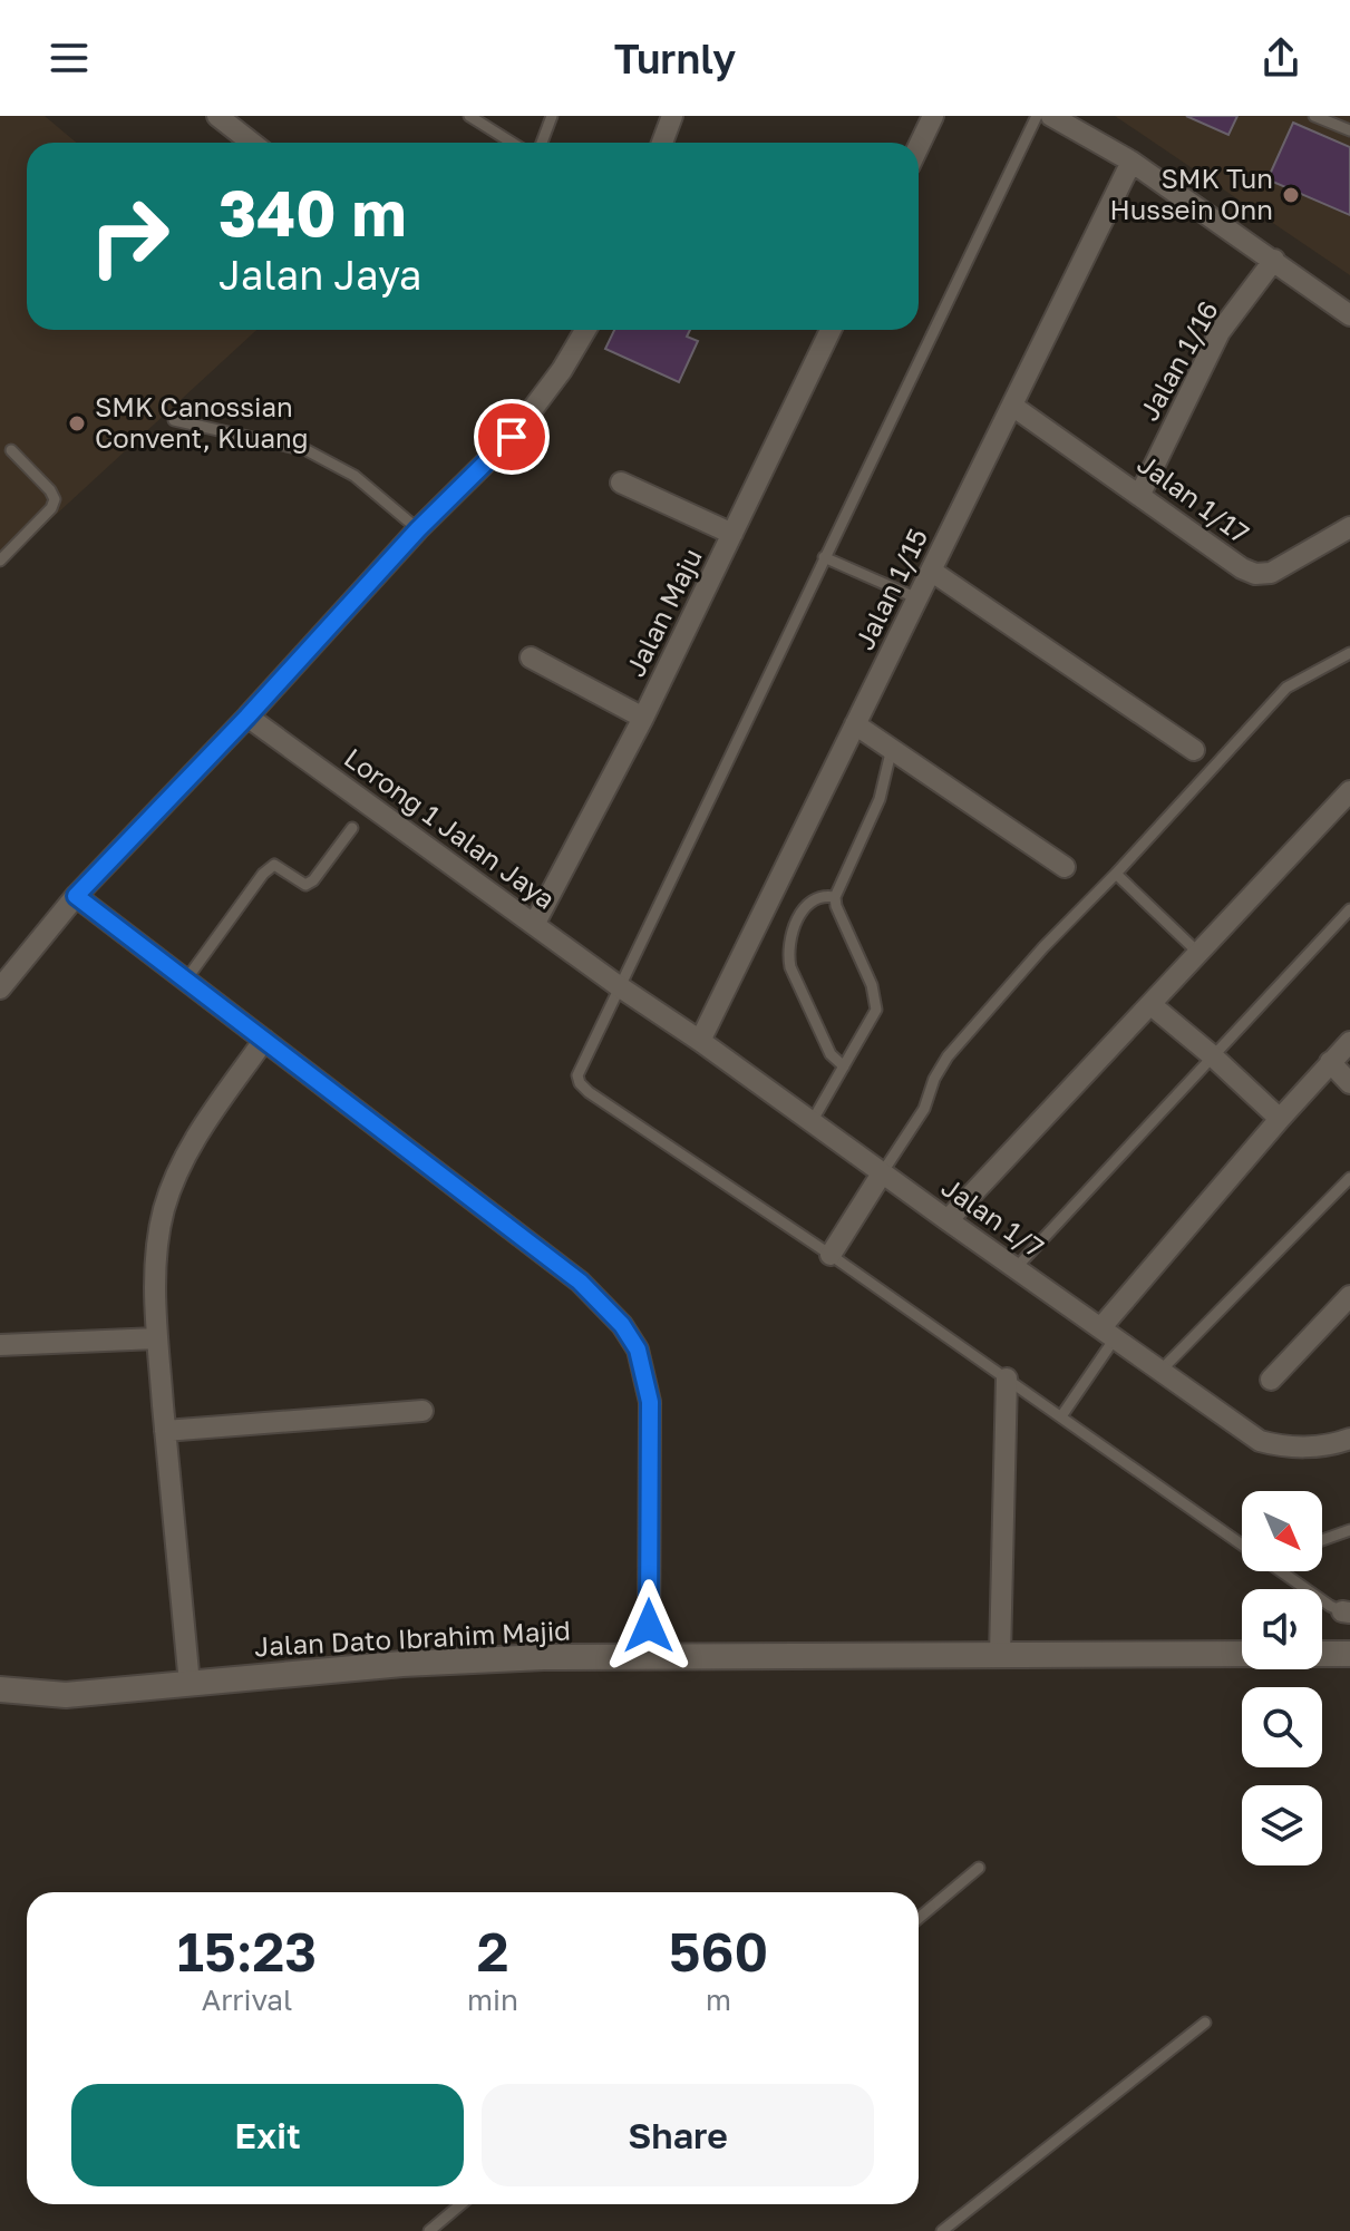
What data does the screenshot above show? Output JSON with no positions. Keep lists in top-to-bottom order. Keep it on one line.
{"streets":{"street":["Jalan 1/16","Jalan 1/17","Jalan 1/15","Jalan Maju","Lorong 1 Jalan Jaya","Jalan 1/7","Jalan Dato Ibrahim Majid"]},"crossings":[["Jalan 1/16","Jalan 1/17"],["Jalan 1/17","Jalan 1/15"],["Jalan 1/15","Jalan 1/7"],["Jalan Maju","Lorong 1 Jalan Jaya"],["Lorong 1 Jalan Jaya","Jalan 1/7"]],"places":["SMK Tun Hussein Onn","SMK Canossian Convent, Kluang"],"north":"bottom right","page":{"header":"Turnly","turn":["340 m","Jalan Jaya"],"eta":["15:23","Arrival","2","min","560","m"],"buttons":["Exit","Share"]}}
